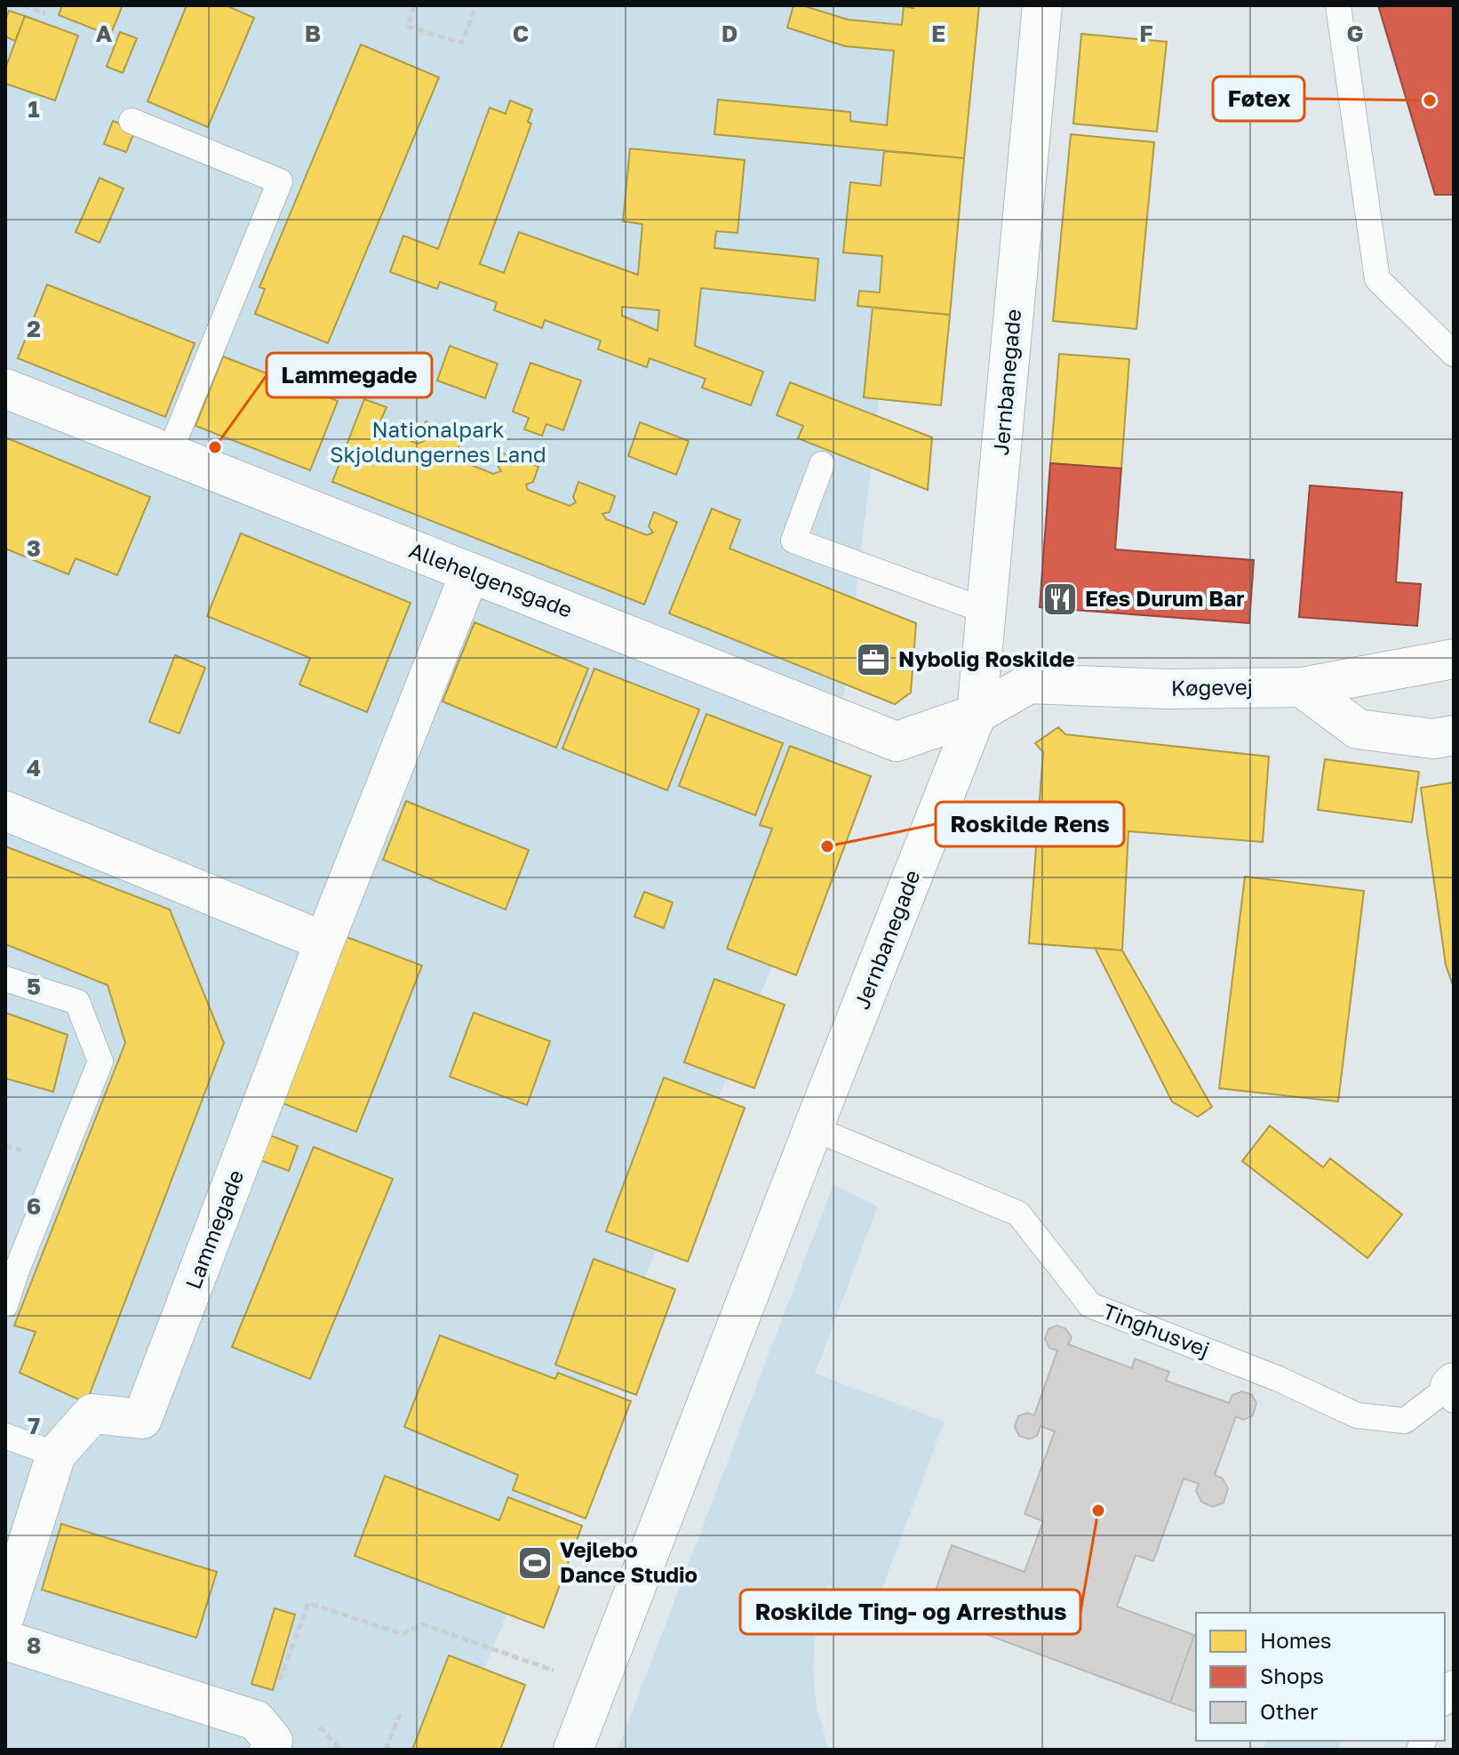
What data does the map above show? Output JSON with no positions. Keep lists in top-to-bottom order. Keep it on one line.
{"streets":{"street":["Jernbanegade","Allehelgensgade","Køgevej","Lammegade"],"lane":["Tinghusvej"]},"crossings":[["Jernbanegade","Allehelgensgade"],["Jernbanegade","Køgevej"],["Jernbanegade","Tinghusvej"],["Allehelgensgade","Køgevej"],["Allehelgensgade","Lammegade"]],"parks":["Nationalpark Skjoldungernes Land"],"places":{"other":["Føtex","Lammegade","Roskilde Rens","Roskilde Ting- og Arresthus"],"restaurant":["Efes Durum Bar"],"office":["Nybolig Roskilde"],"sports":["Vejlebo Dance Studio"]},"legend":["Homes","Shops","Other"],"grid":{"columns":["A","B","C","D","E","F","G"],"rows":["1","2","3","4","5","6","7","8"]}}
